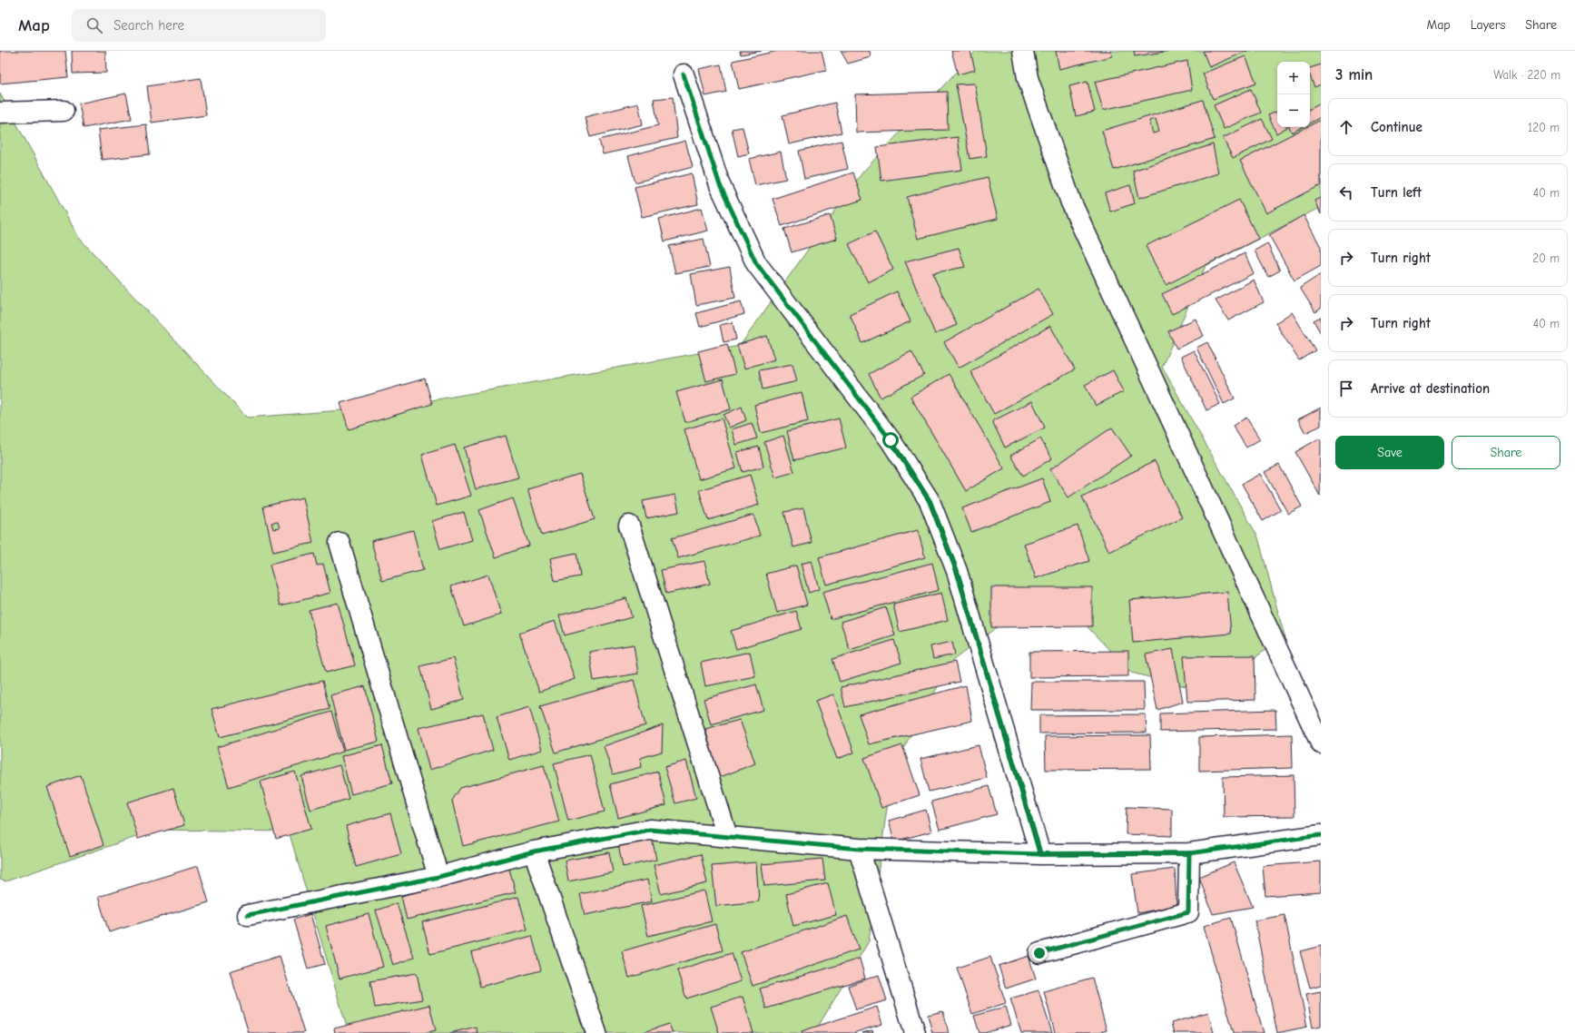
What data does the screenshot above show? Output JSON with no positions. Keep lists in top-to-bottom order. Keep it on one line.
{"page":{"header":"Map","search":"Search here","nav":["Map","Layers","Share"],"heading":["3 min","Walk · 220 m"],"map_buttons":["+","−"],"list":[["Continue","120 m"],["Turn left","40 m"],["Turn right","20 m"],["Turn right","40 m"],"Arrive at destination"],"buttons":["Save","Share"]}}
